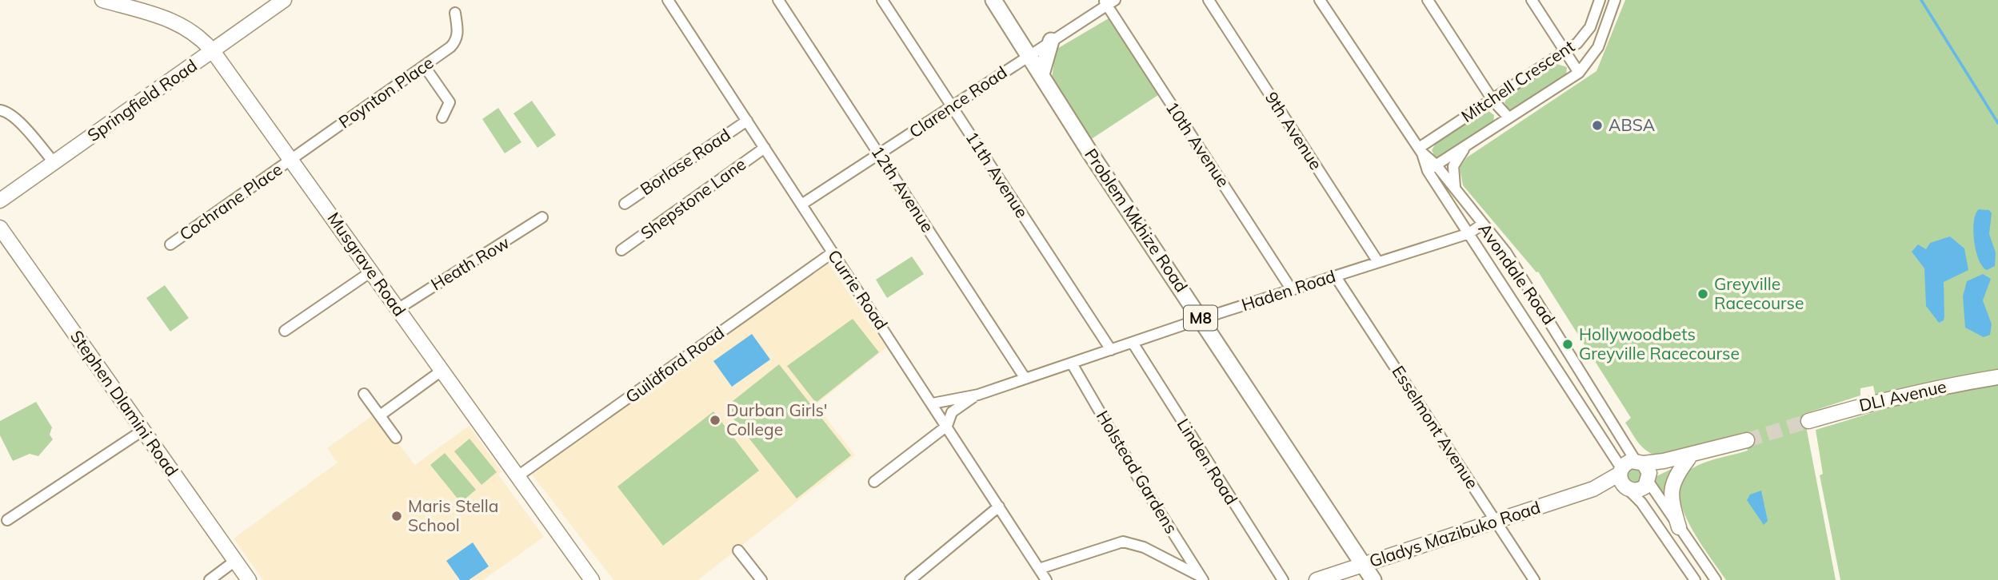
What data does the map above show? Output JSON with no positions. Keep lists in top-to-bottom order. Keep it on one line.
{"streets":{"main road":["Problem Mkhize Road","M8"],"street":["Mitchell Crescent","Poynton Place","Springfield Road","Clarence Road","9th Avenue","10th Avenue","Borlase Road","11th Avenue","12th Avenue","Shepstone Lane","Cochrane Place","Heath Row","Musgrave Road","Avondale Road","Currie Road","Haden Road","Guildford Road","DLI Avenue","Stephen Dlamini Road","Esselmont Avenue","Linden Road","Holstead Gardens","Gladys Mazibuko Road"]},"crossings":[["Mitchell Crescent","Avondale Road"],["Poynton Place","Cochrane Place"],["Poynton Place","Musgrave Road"],["Springfield Road","Musgrave Road"],["Clarence Road","10th Avenue"],["Clarence Road","11th Avenue"],["Clarence Road","12th Avenue"],["Clarence Road","Problem Mkhize Road"],["Clarence Road","Currie Road"],["9th Avenue","Haden Road"],["10th Avenue","Haden Road"],["Borlase Road","Currie Road"],["11th Avenue","Haden Road"],["12th Avenue","Haden Road"],["Shepstone Lane","Currie Road"],["Cochrane Place","Musgrave Road"],["Problem Mkhize Road","Haden Road"],["Problem Mkhize Road","Gladys Mazibuko Road"],["Heath Row","Musgrave Road"],["Musgrave Road","Guildford Road"],["Avondale Road","Haden Road"],["Avondale Road","Gladys Mazibuko Road"],["Currie Road","Haden Road"],["Currie Road","Guildford Road"],["Haden Road","Esselmont Avenue"],["Haden Road","Linden Road"],["Haden Road","Holstead Gardens"],["Esselmont Avenue","Gladys Mazibuko Road"]],"places":["ABSA","Greyville Racecourse","Hollywoodbets Greyville Racecourse","Durban Girls' College","Maris Stella School"]}
